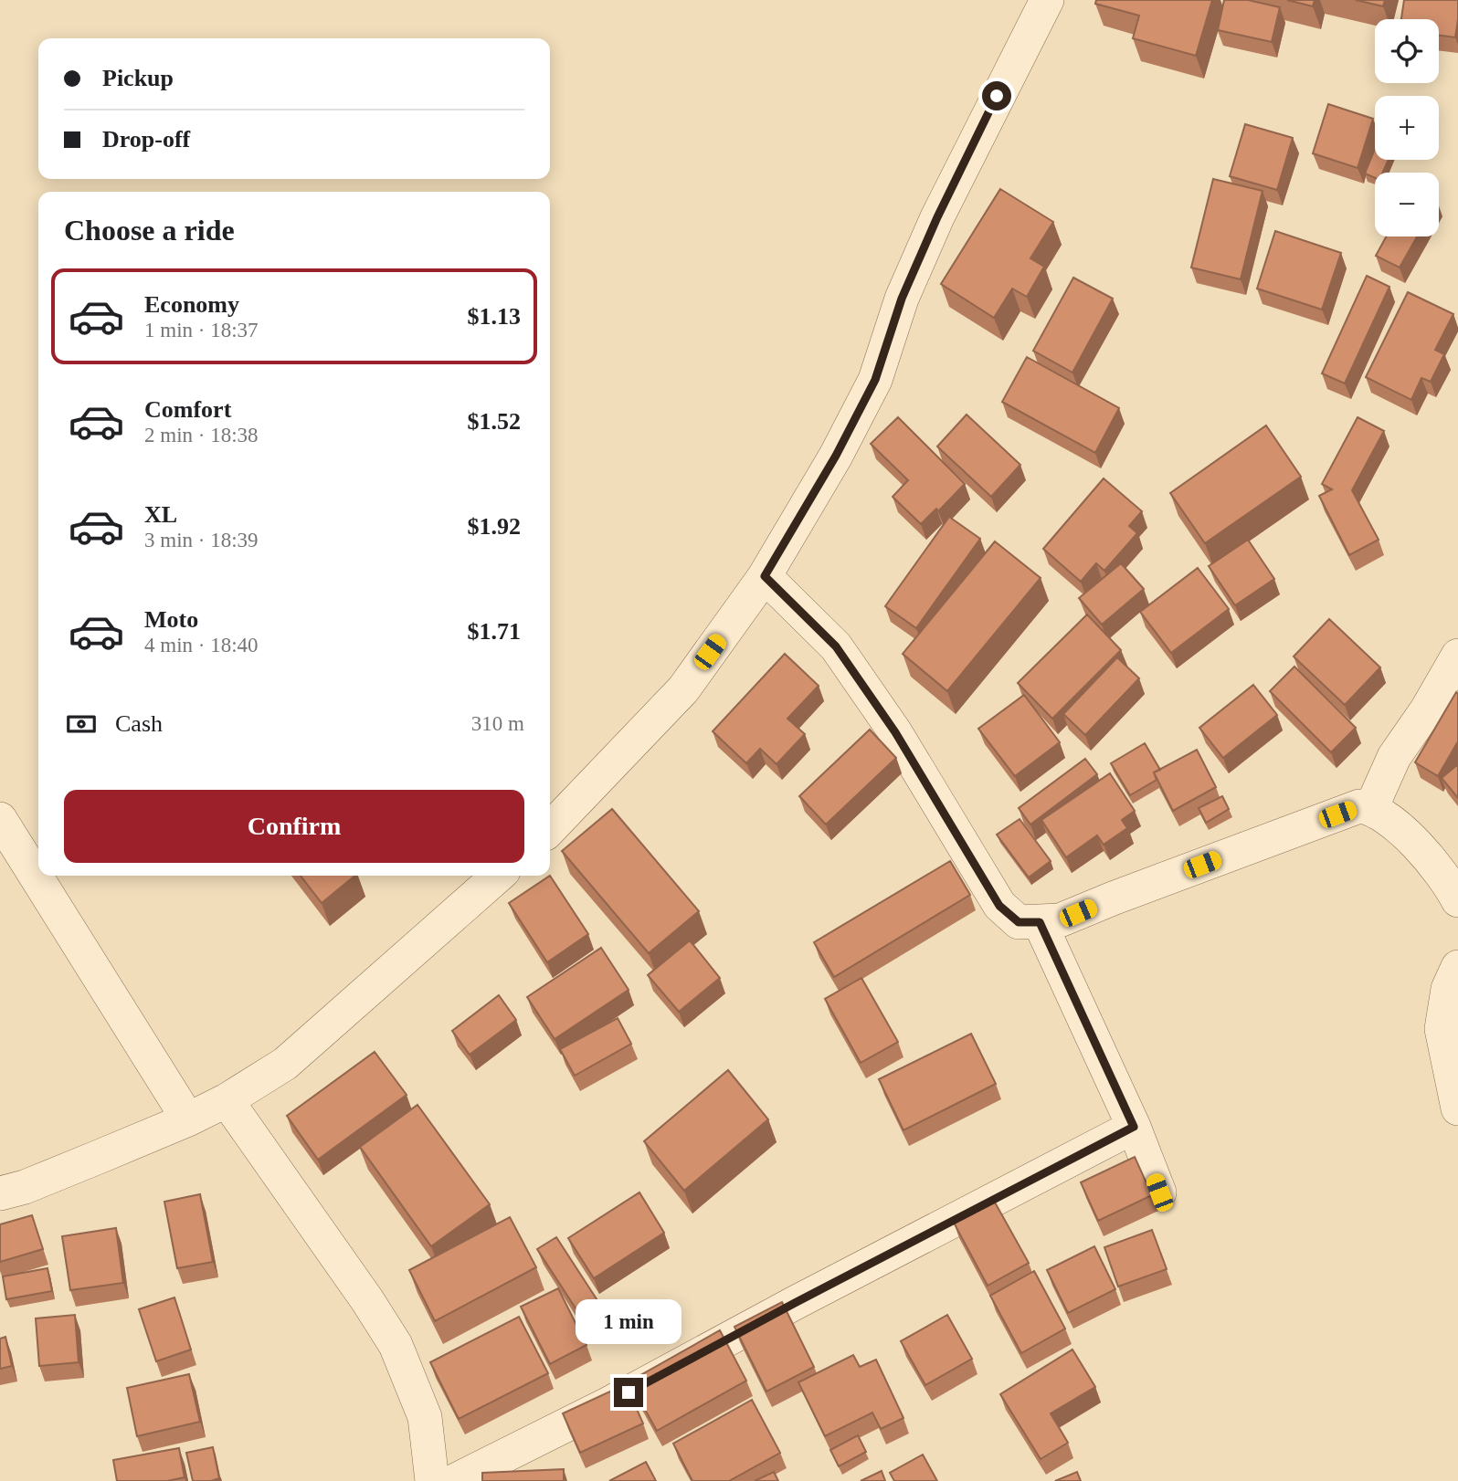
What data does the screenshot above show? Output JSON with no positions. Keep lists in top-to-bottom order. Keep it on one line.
{"page":{"map_buttons":["+","−"],"banner":["Pickup","Drop-off"],"heading":"Choose a ride","list":[{"name":"Economy","note":"1 min · 18:37","value":"$1.13"},{"name":"Comfort","note":"2 min · 18:38","value":"$1.52"},{"name":"XL","note":"3 min · 18:39","value":"$1.92"},{"name":"Moto","note":"4 min · 18:40","value":"$1.71"}],"pay":["Cash","310 m"],"buttons":"Confirm","bubble":"1 min"}}
